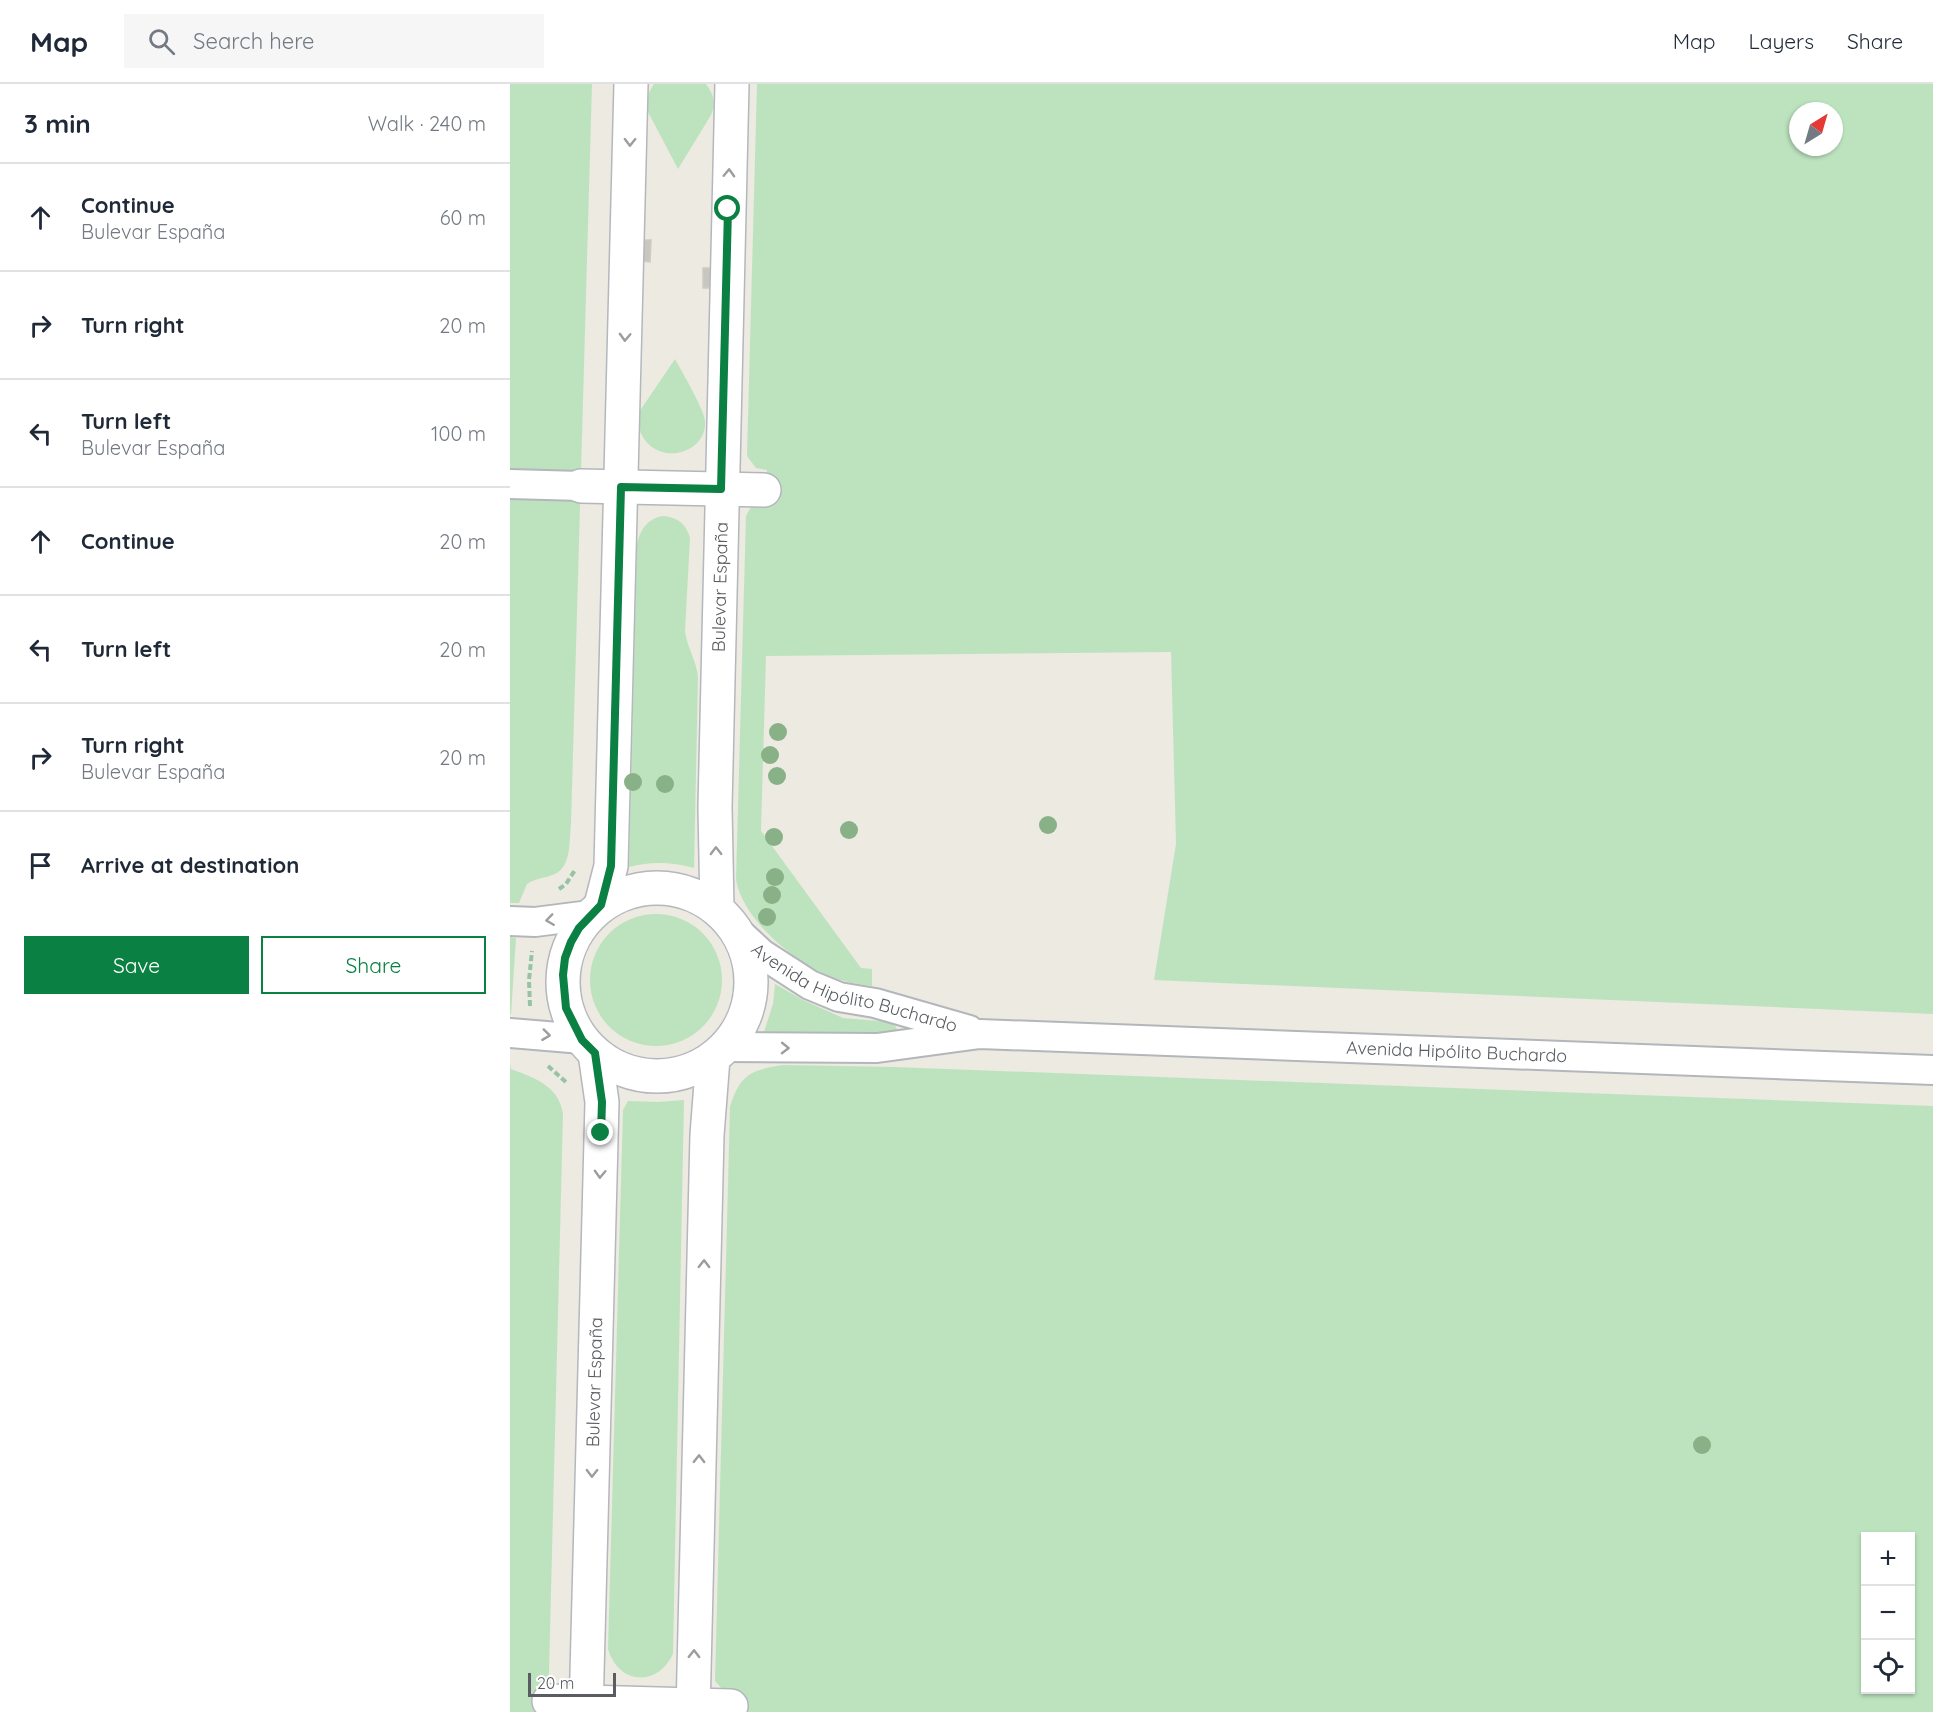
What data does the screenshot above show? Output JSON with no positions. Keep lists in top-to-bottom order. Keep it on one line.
{"streets":{"main road":["Bulevar España"],"street":["Avenida Hipólito Buchardo"]},"crossings":[["Bulevar España","Avenida Hipólito Buchardo"]],"scale_bar":"20 m","north":"top right","page":{"header":"Map","search":"Search here","nav":["Map","Layers","Share"],"heading":["3 min","Walk · 240 m"],"list":[["Continue","Bulevar España","60 m"],["Turn right","20 m"],["Turn left","Bulevar España","100 m"],["Continue","20 m"],["Turn left","20 m"],["Turn right","Bulevar España","20 m"],"Arrive at destination"],"buttons":["Save","Share"],"map_buttons":["+","−"],"scale":"20 m"}}
